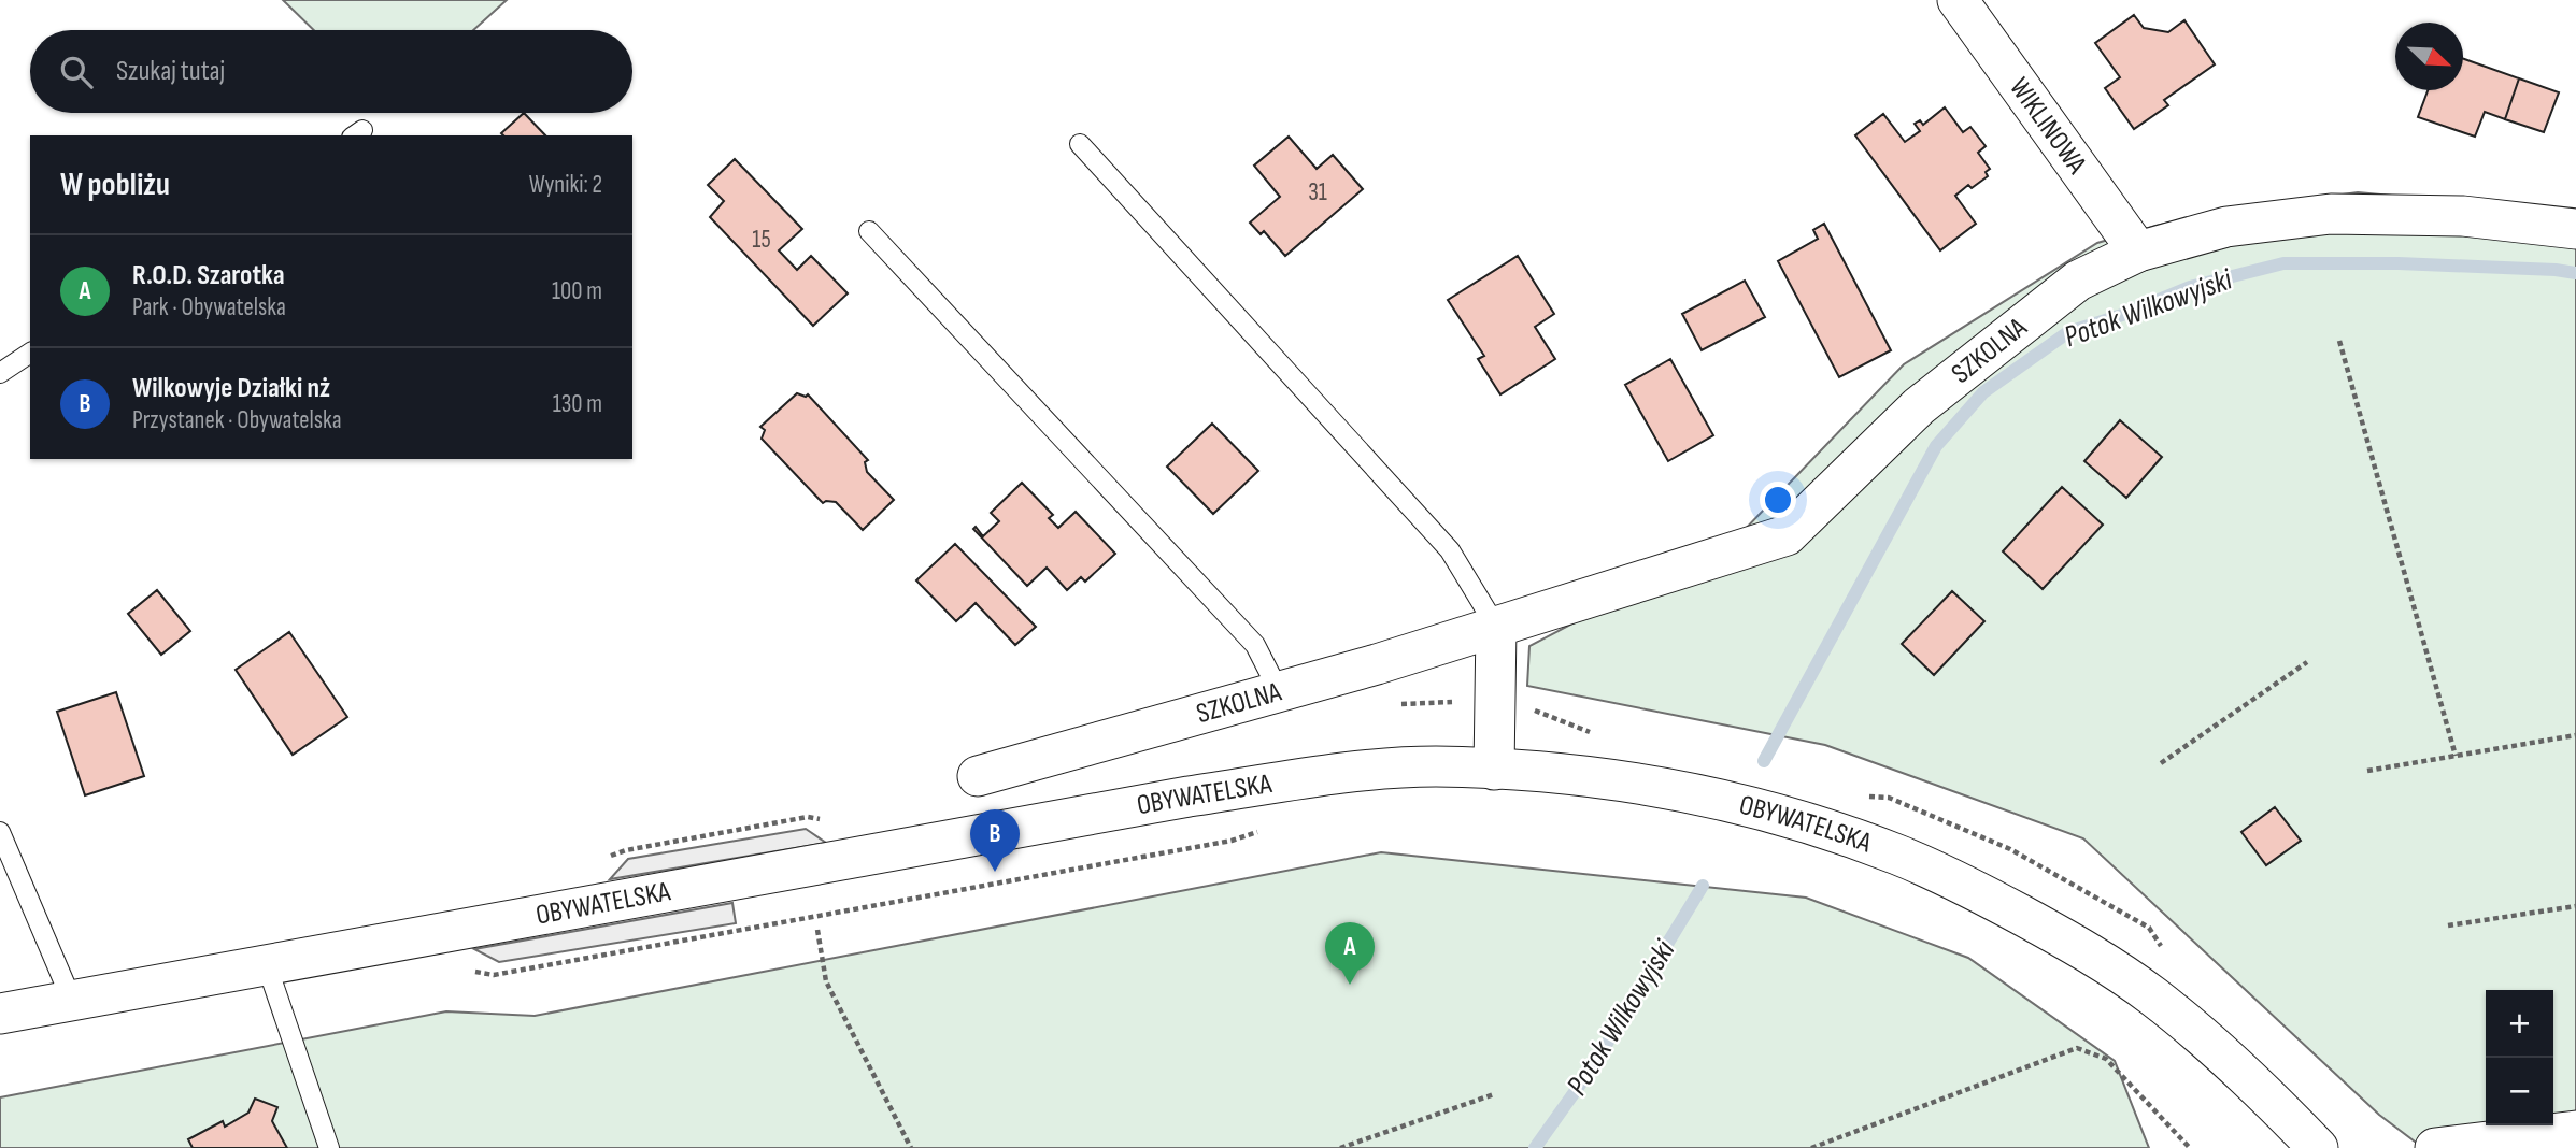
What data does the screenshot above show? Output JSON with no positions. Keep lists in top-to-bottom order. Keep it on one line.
{"streets":{"street":["WIKLINOWA","SZKOLNA","OBYWATELSKA"]},"crossings":[["WIKLINOWA","SZKOLNA"]],"water":["Potok Wilkowyjski"],"house_numbers":["31","15"],"north":"bottom right","page":{"search":"Szukaj tutaj","heading":["W pobliżu","Wyniki: 2"],"list":[{"mark":"A","name":"R.O.D. Szarotka","note":"Park · Obywatelska","value":"100 m"},{"mark":"B","name":"Wilkowyje Działki nż","note":"Przystanek · Obywatelska","value":"130 m"}],"pins":["B","A"],"map_buttons":["+","−"]}}
